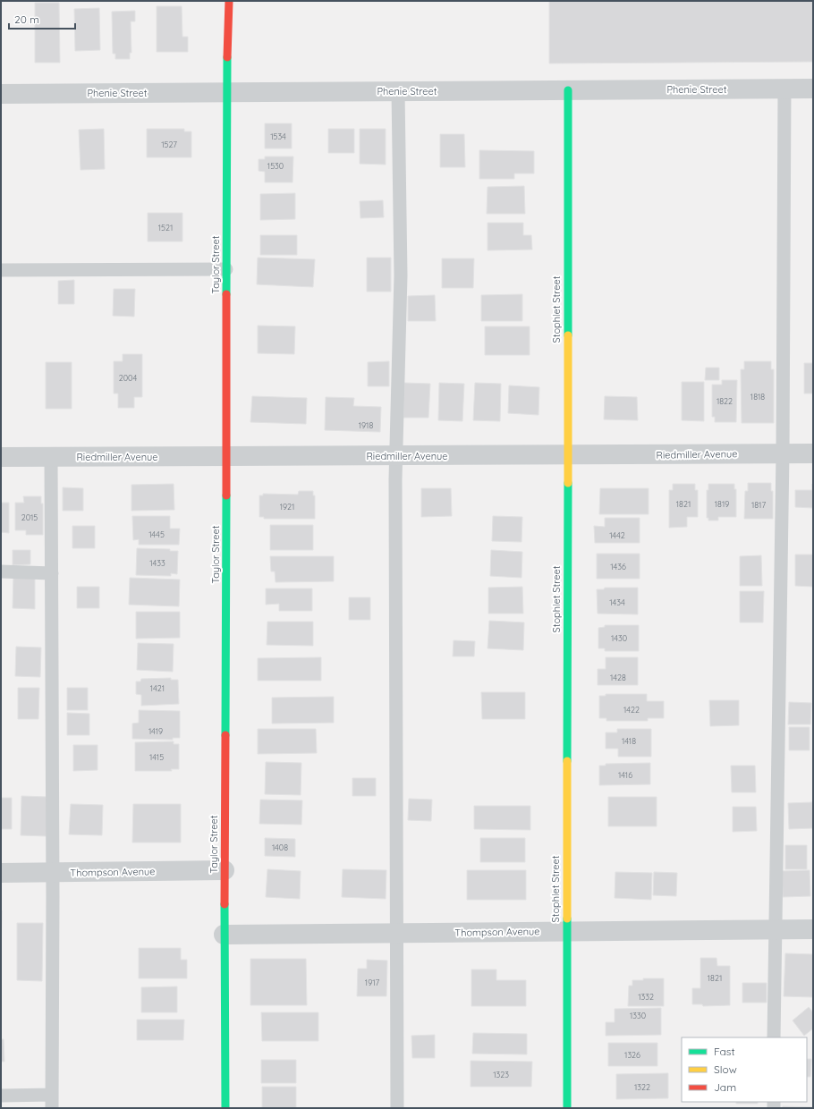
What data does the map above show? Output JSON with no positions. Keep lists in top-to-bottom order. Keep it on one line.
{"streets":{"main road":["Taylor Street","Stophlet Street"],"street":["Phenie Street","Riedmiller Avenue","Thompson Avenue"]},"crossings":[["Phenie Street","Taylor Street"],["Phenie Street","Stophlet Street"],["Taylor Street","Riedmiller Avenue"],["Taylor Street","Thompson Avenue"],["Stophlet Street","Riedmiller Avenue"],["Stophlet Street","Thompson Avenue"]],"house_numbers":["1534","1527","1530","1521","2004","1818","1822","1918","1821","1819","1817","1921","2015","1445","1442","1433","1436","1434","1430","1428","1421","1422","1419","1418","1415","1416","1408","1821","1917","1332","1330","1326","1323","1322"],"legend":["Fast","Slow","Jam"],"scale_bar":"20 m"}
